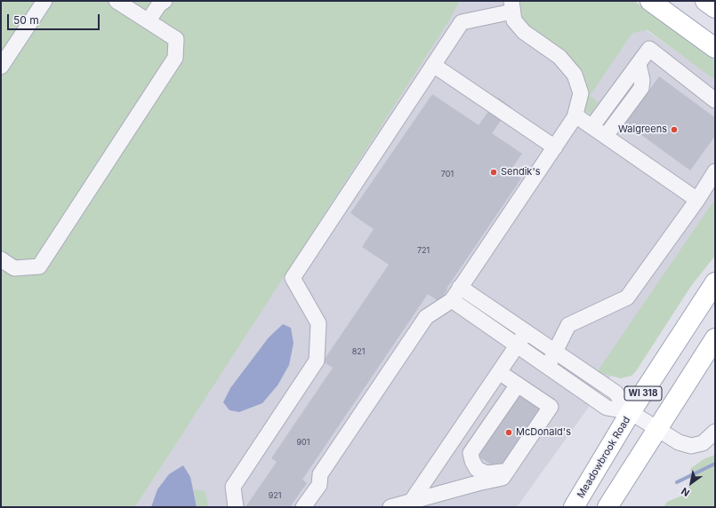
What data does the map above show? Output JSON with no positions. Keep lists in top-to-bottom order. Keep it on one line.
{"streets":{"main road":["WI 318","Meadowbrook Road"]},"places":["Walgreens","Sendik's","McDonald's"],"house_numbers":["701","721","821","901","921"],"scale_bar":"50 m","north":"bottom left"}
